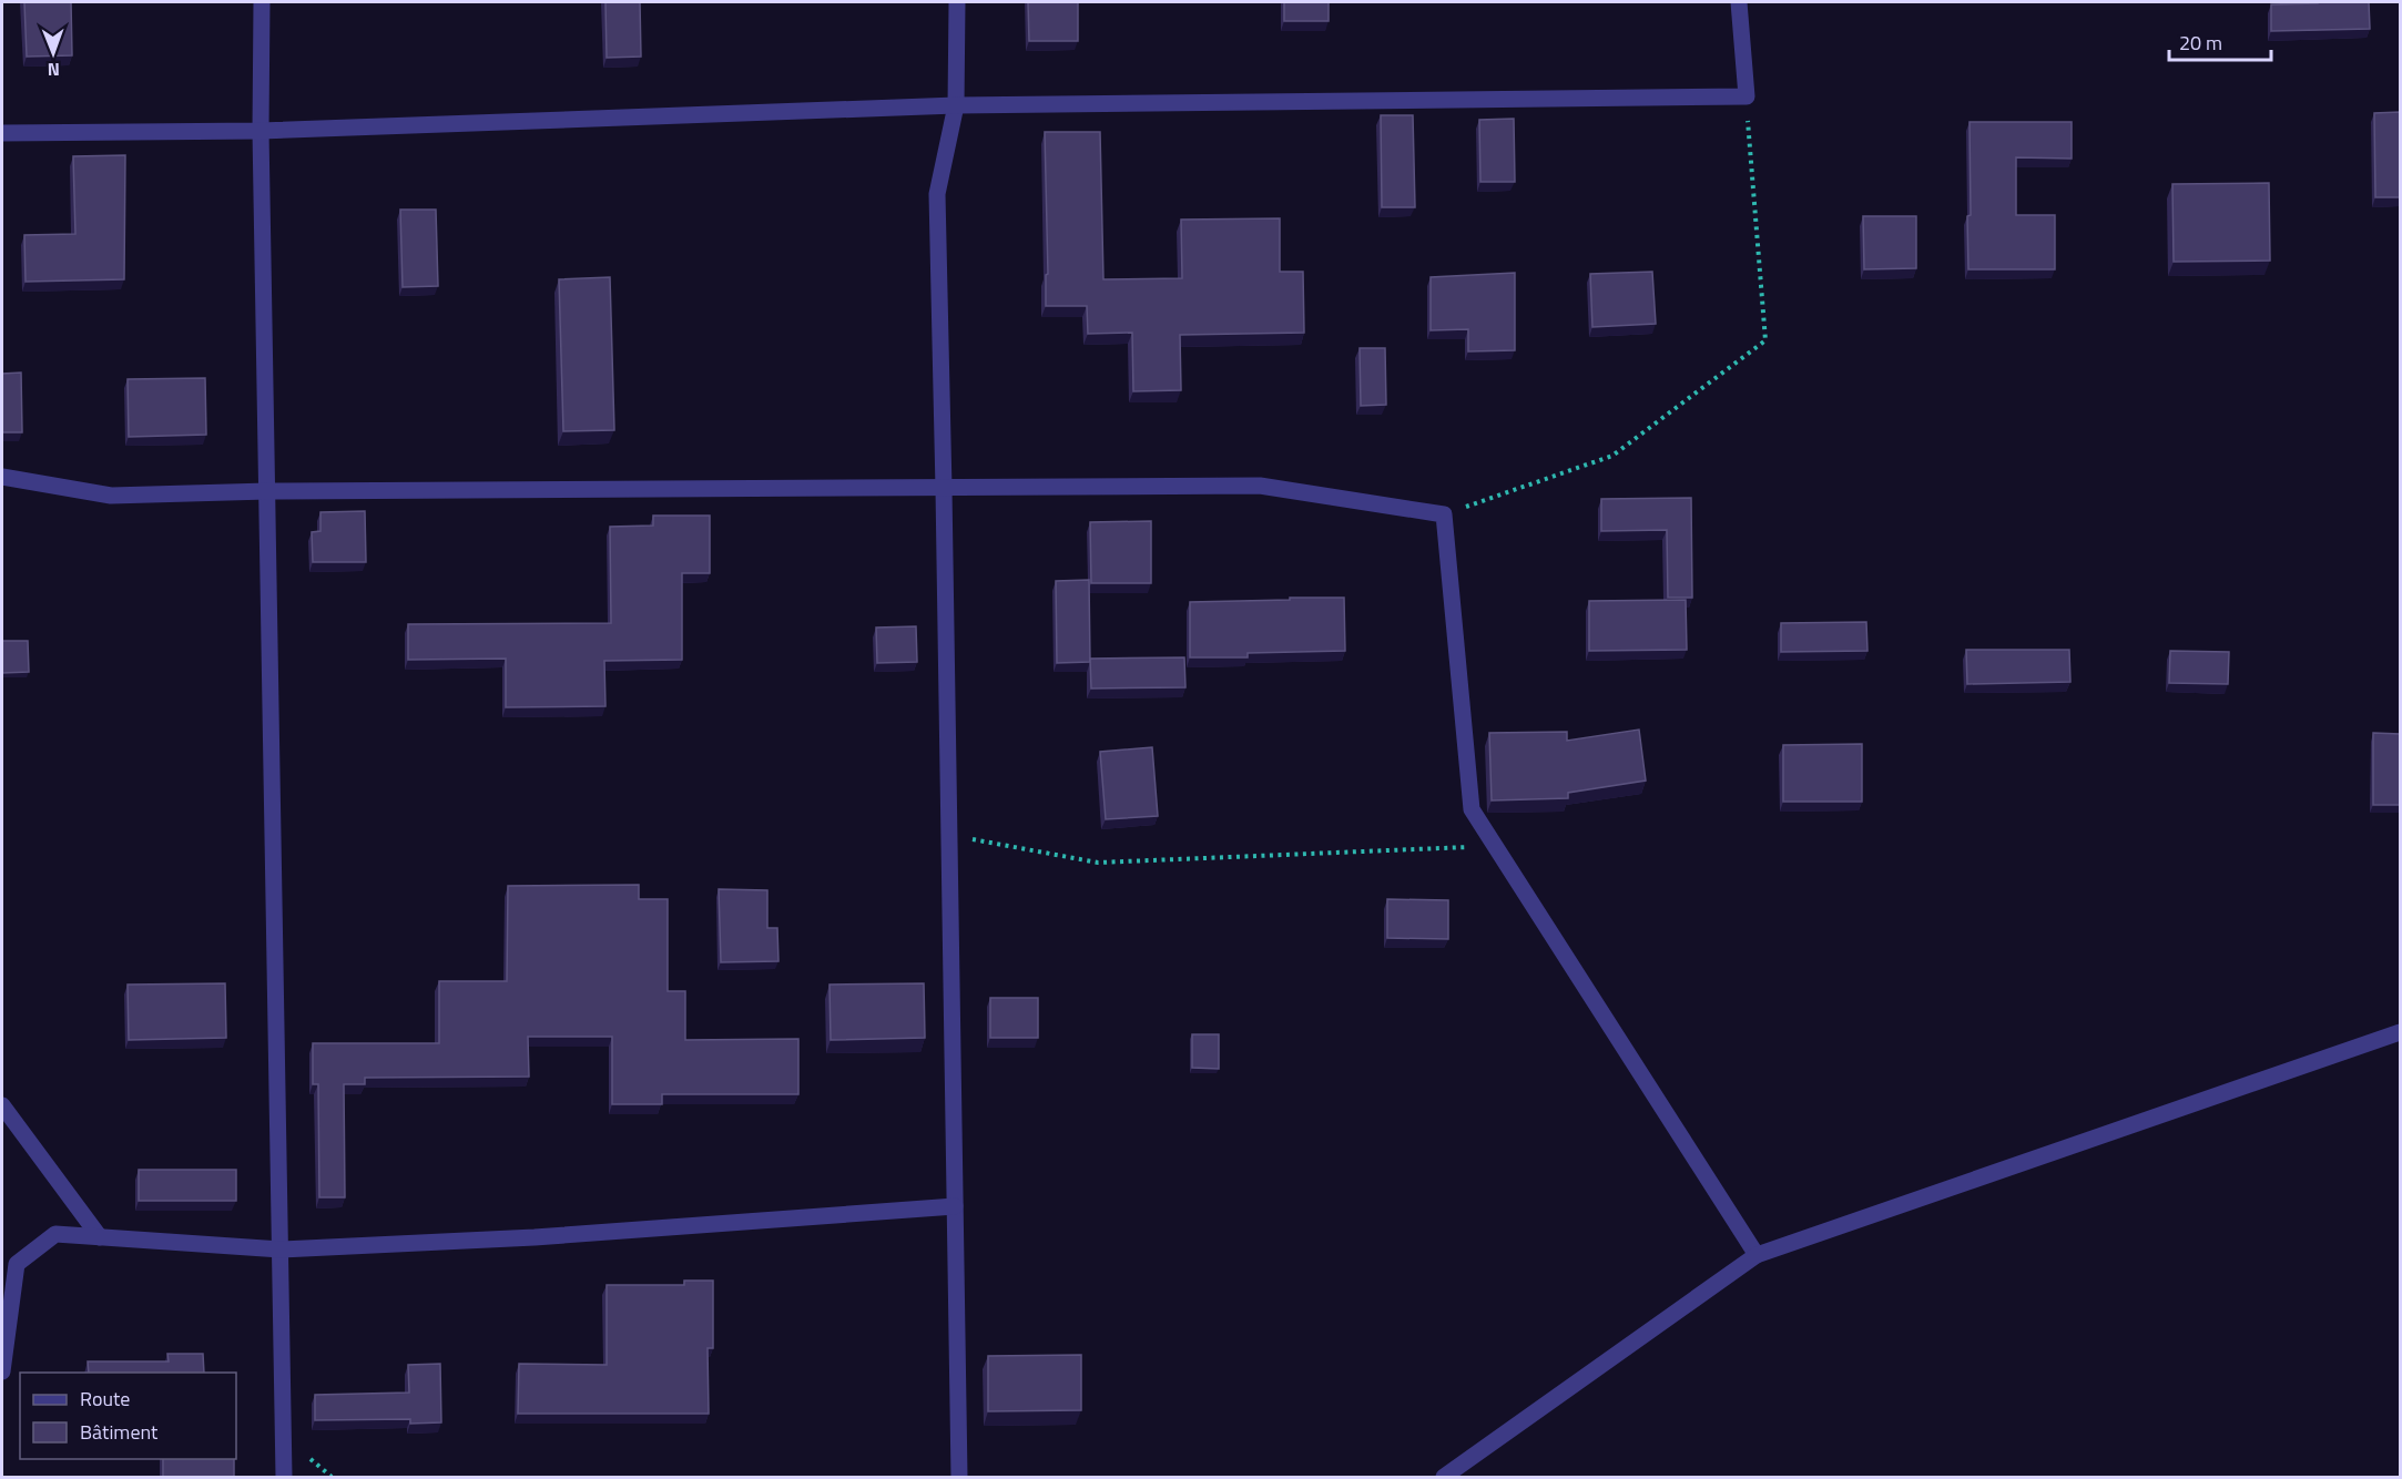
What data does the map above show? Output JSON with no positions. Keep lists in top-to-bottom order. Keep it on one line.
{"legend":["Route","Bâtiment"],"scale_bar":"20 m","north":"bottom"}
